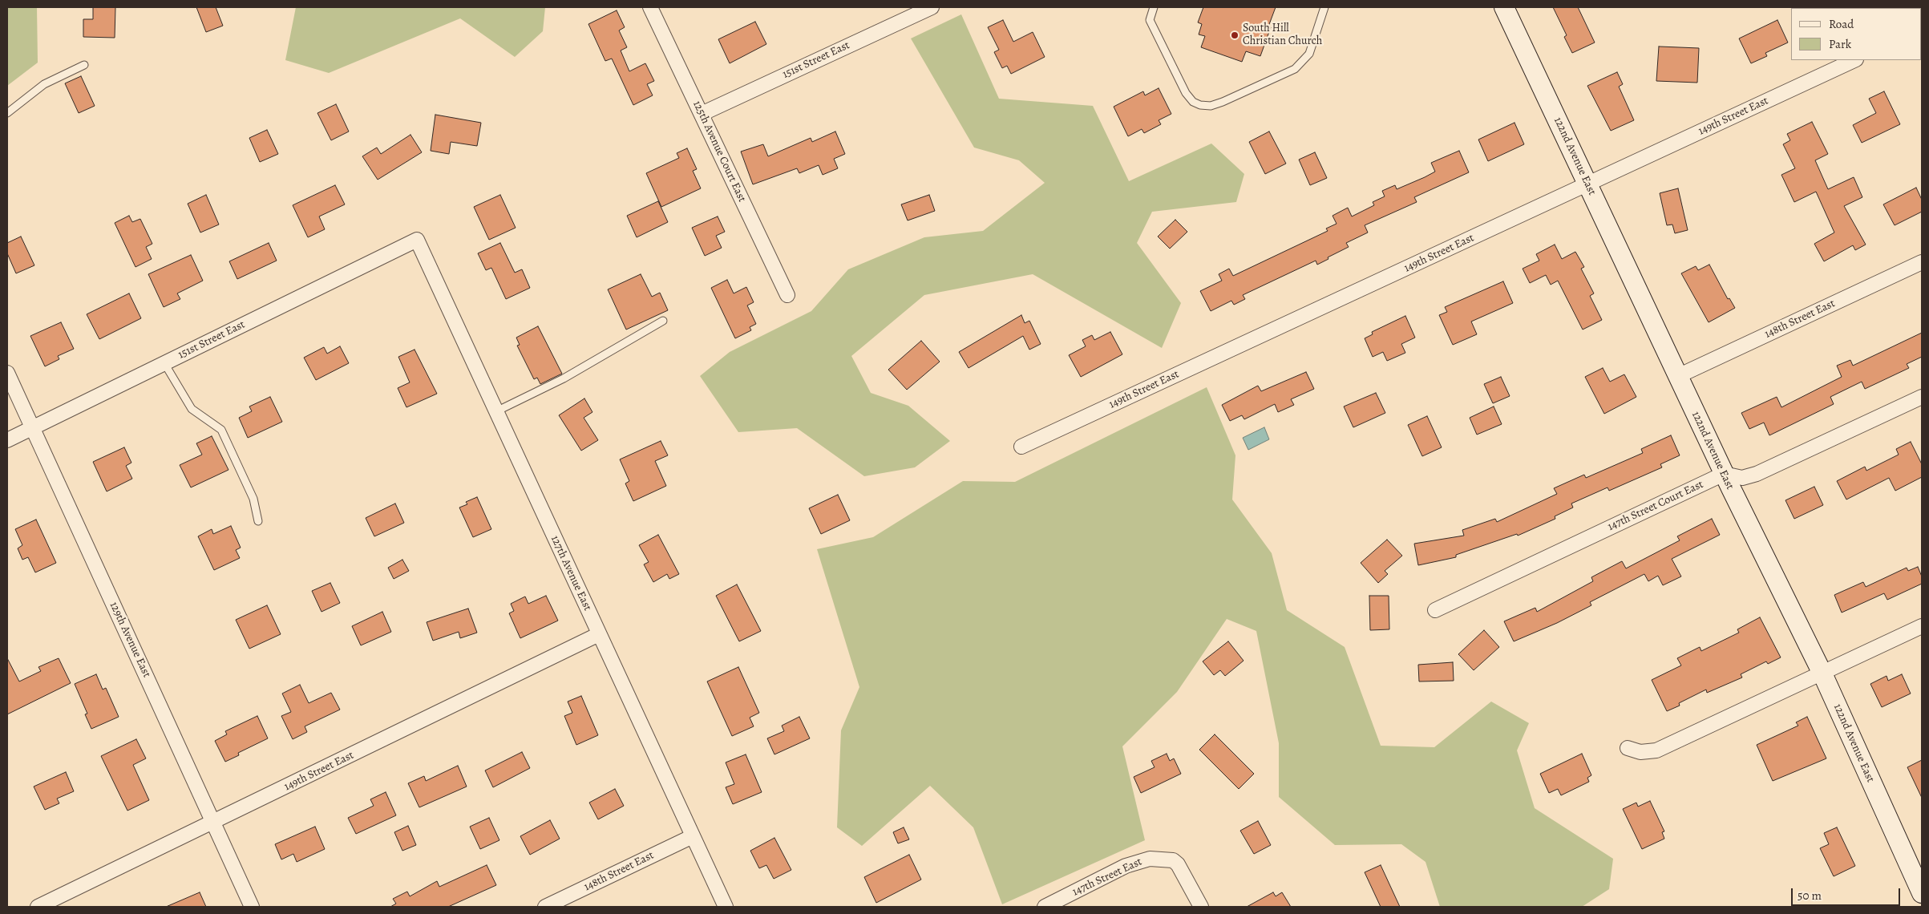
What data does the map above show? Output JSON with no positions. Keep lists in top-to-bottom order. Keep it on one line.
{"streets":{"main road":["122nd Avenue East"],"street":["151st Street East","149th Street East","125th Avenue Court East","148th Street East","147th Street Court East","127th Avenue East","129th Avenue East","147th Street East"]},"crossings":[["151st Street East","125th Avenue Court East"],["151st Street East","127th Avenue East"],["151st Street East","129th Avenue East"],["149th Street East","122nd Avenue East"],["149th Street East","127th Avenue East"],["149th Street East","129th Avenue East"],["122nd Avenue East","148th Street East"],["122nd Avenue East","147th Street Court East"],["148th Street East","127th Avenue East"]],"places":["South Hill Christian Church"],"legend":["Road","Park"],"scale_bar":"50 m"}
